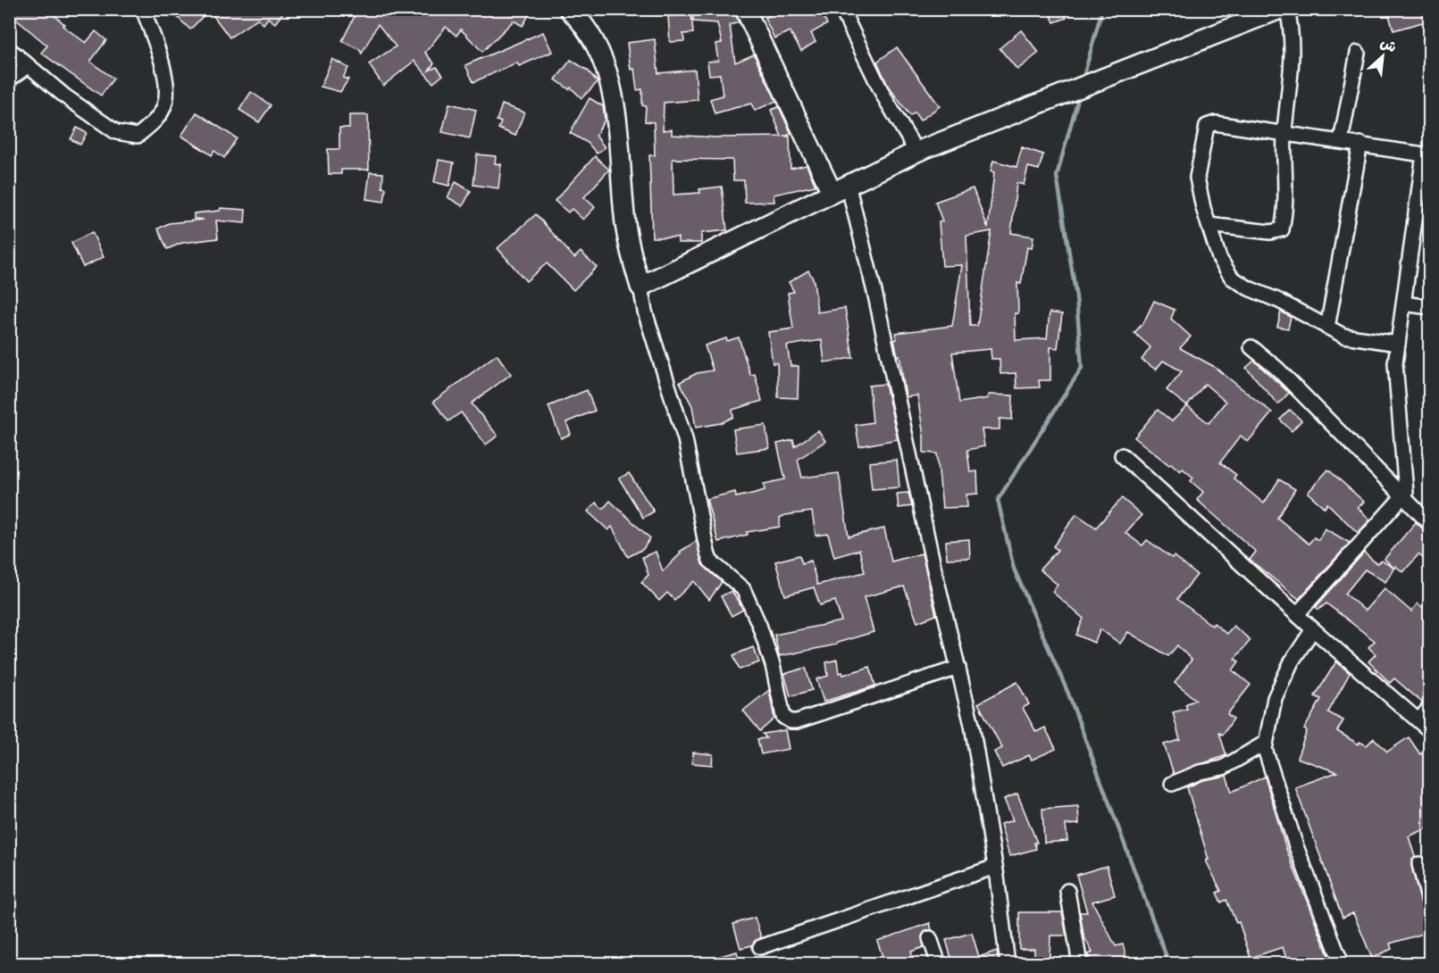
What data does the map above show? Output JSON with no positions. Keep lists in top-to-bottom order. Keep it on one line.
{"north":"top right"}
